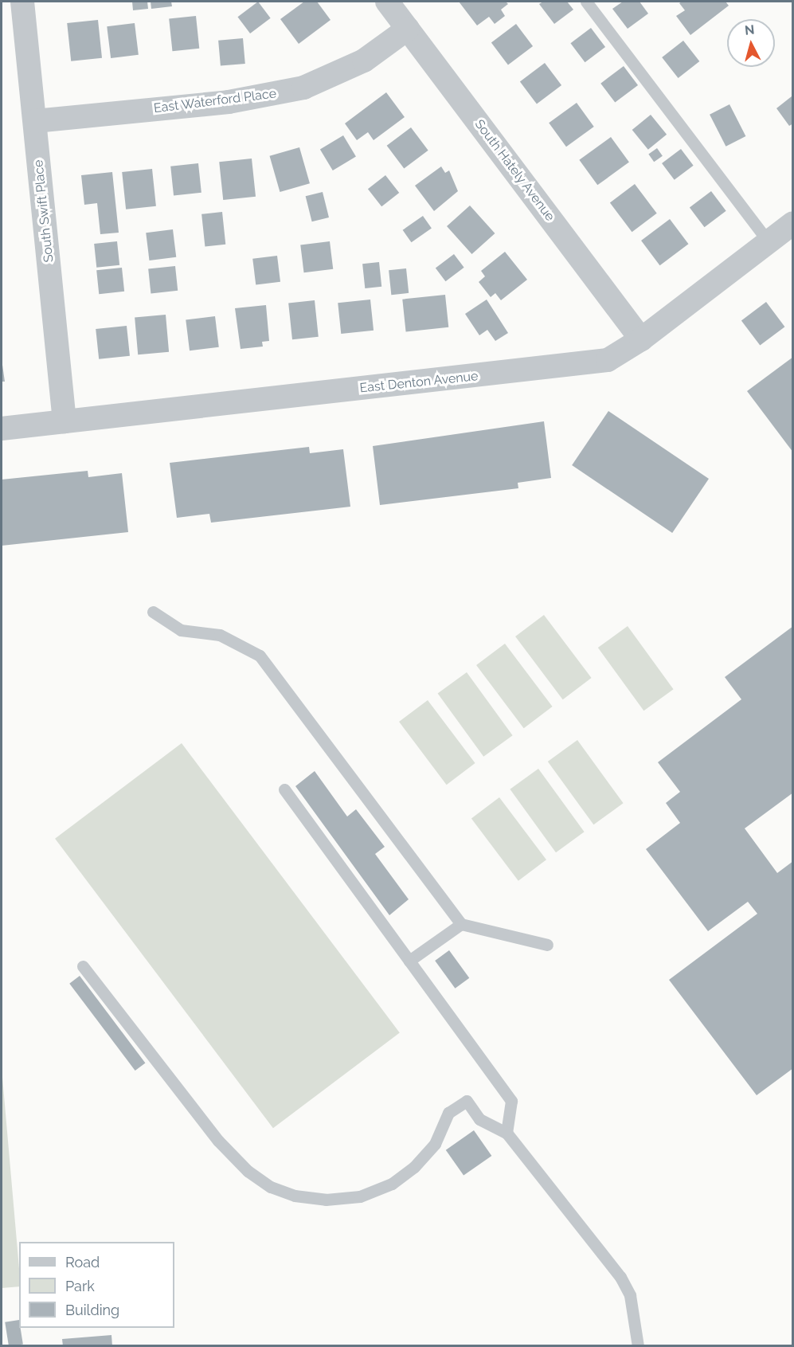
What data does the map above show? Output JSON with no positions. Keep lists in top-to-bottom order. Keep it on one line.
{"streets":{"street":["East Waterford Place","South Hately Avenue","South Swift Place","East Denton Avenue"]},"crossings":[["East Waterford Place","South Hately Avenue"],["East Waterford Place","South Swift Place"],["South Hately Avenue","East Denton Avenue"],["South Swift Place","East Denton Avenue"]],"legend":["Road","Park","Building"],"north":"top"}
